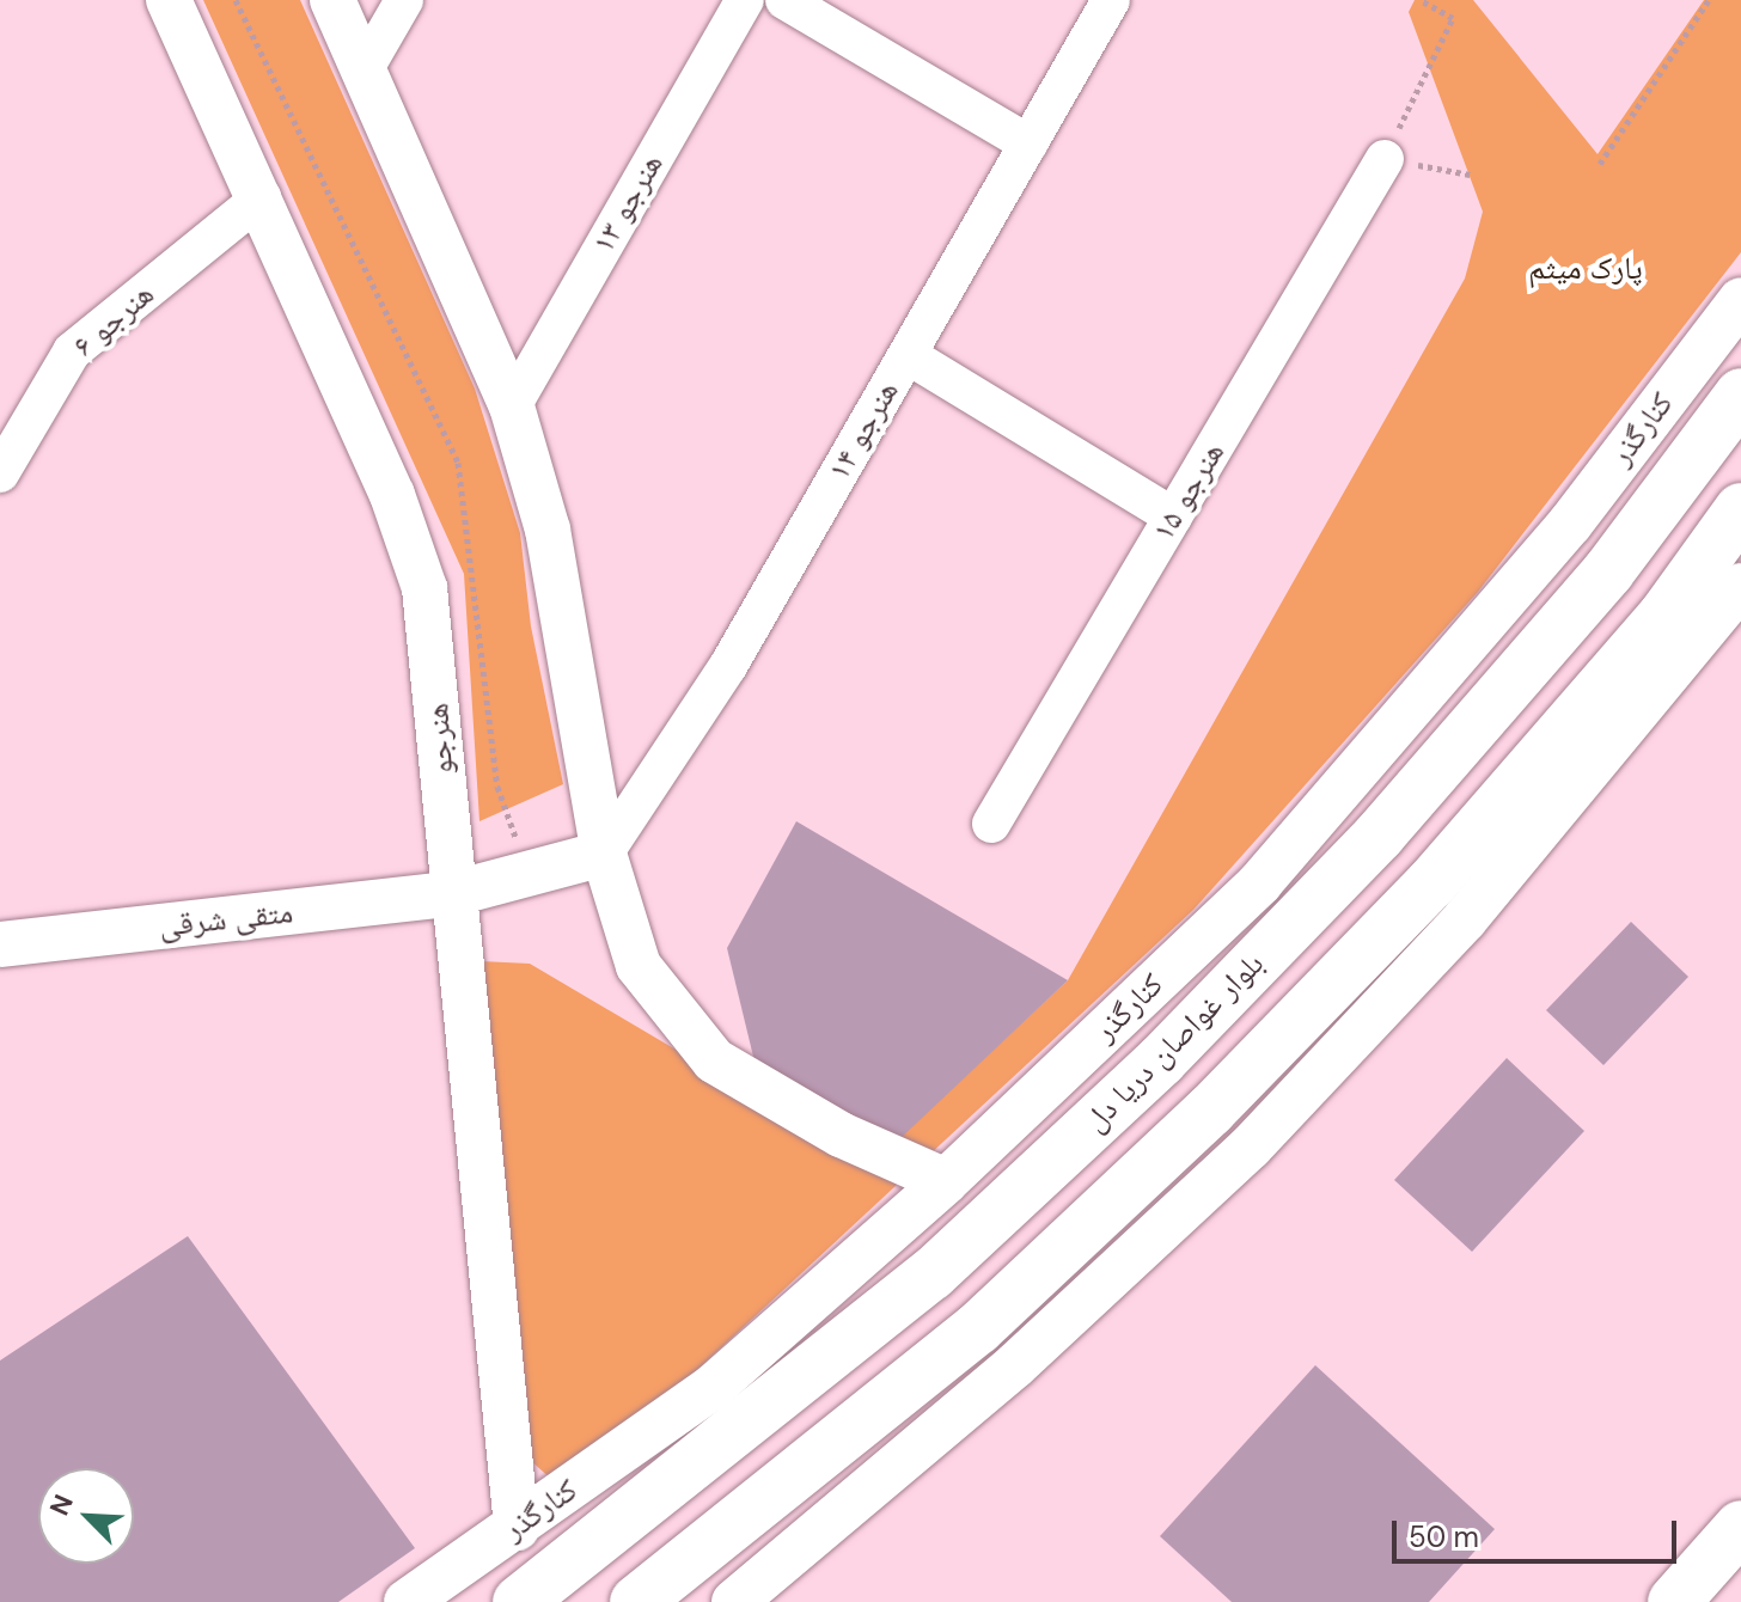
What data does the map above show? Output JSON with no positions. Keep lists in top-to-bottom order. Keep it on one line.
{"streets":{"main road":["بلوار غواصان دریا دل"],"street":["هنرجو ۱۳","هنرجو ۶","کنارگذر","هنرجو ۱۴","هنرجو ۱۵","هنرجو","متقی شرقی"]},"crossings":[["هنرجو ۶","هنرجو"],["کنارگذر","هنرجو"],["هنرجو ۱۴","متقی شرقی"],["هنرجو","متقی شرقی"]],"parks":["پارک میثم"],"scale_bar":"50 m","north":"top left"}
